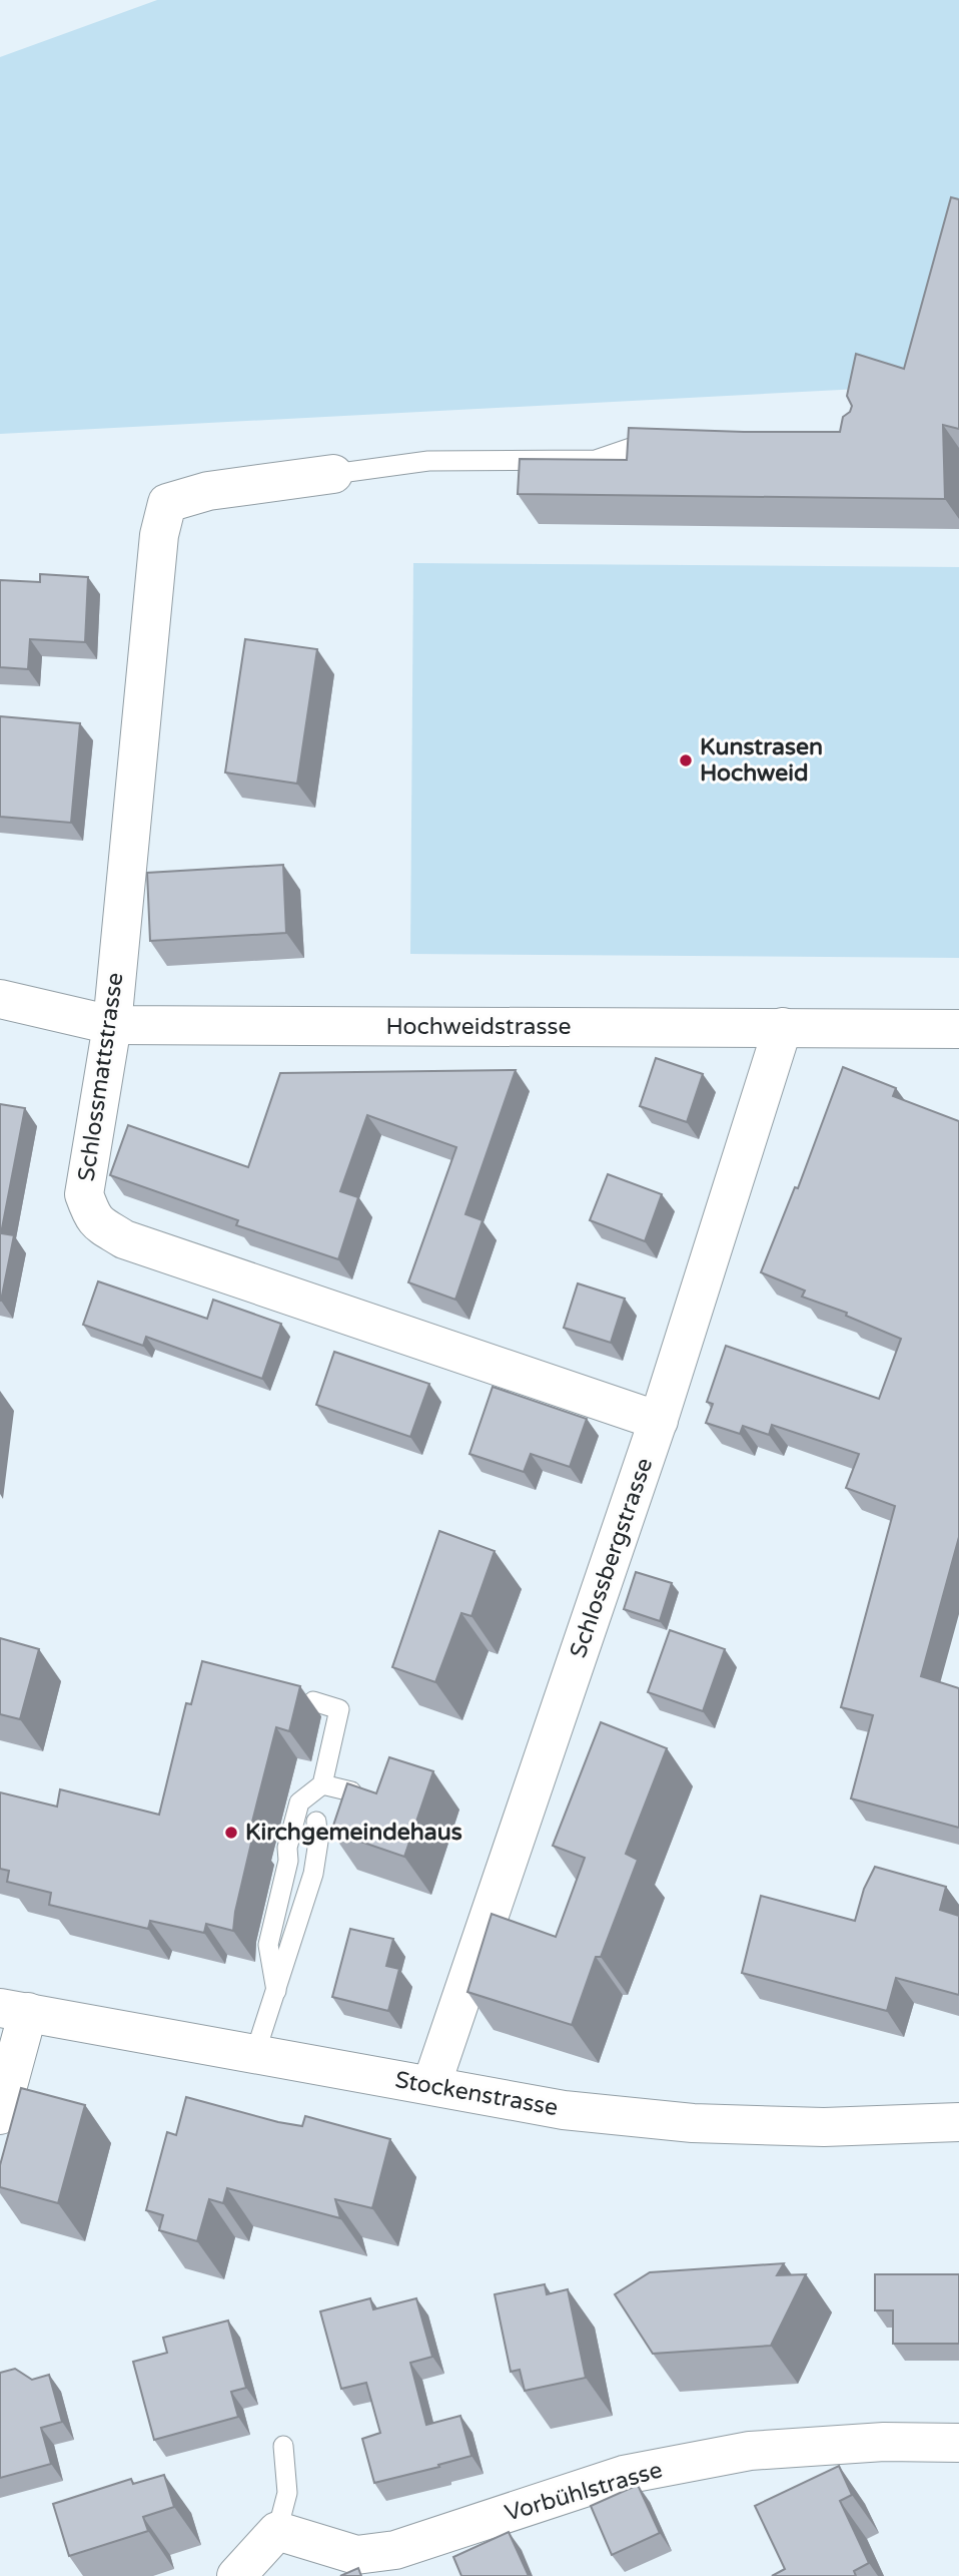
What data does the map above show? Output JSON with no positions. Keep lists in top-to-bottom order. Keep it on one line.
{"streets":{"street":["Hochweidstrasse","Schlossmattstrasse","Schlossbergstrasse","Stockenstrasse","Vorbühlstrasse"]},"crossings":[["Hochweidstrasse","Schlossmattstrasse"],["Hochweidstrasse","Schlossbergstrasse"],["Schlossmattstrasse","Schlossbergstrasse"],["Schlossbergstrasse","Stockenstrasse"]],"places":["Kunstrasen Hochweid","Kirchgemeindehaus"]}
